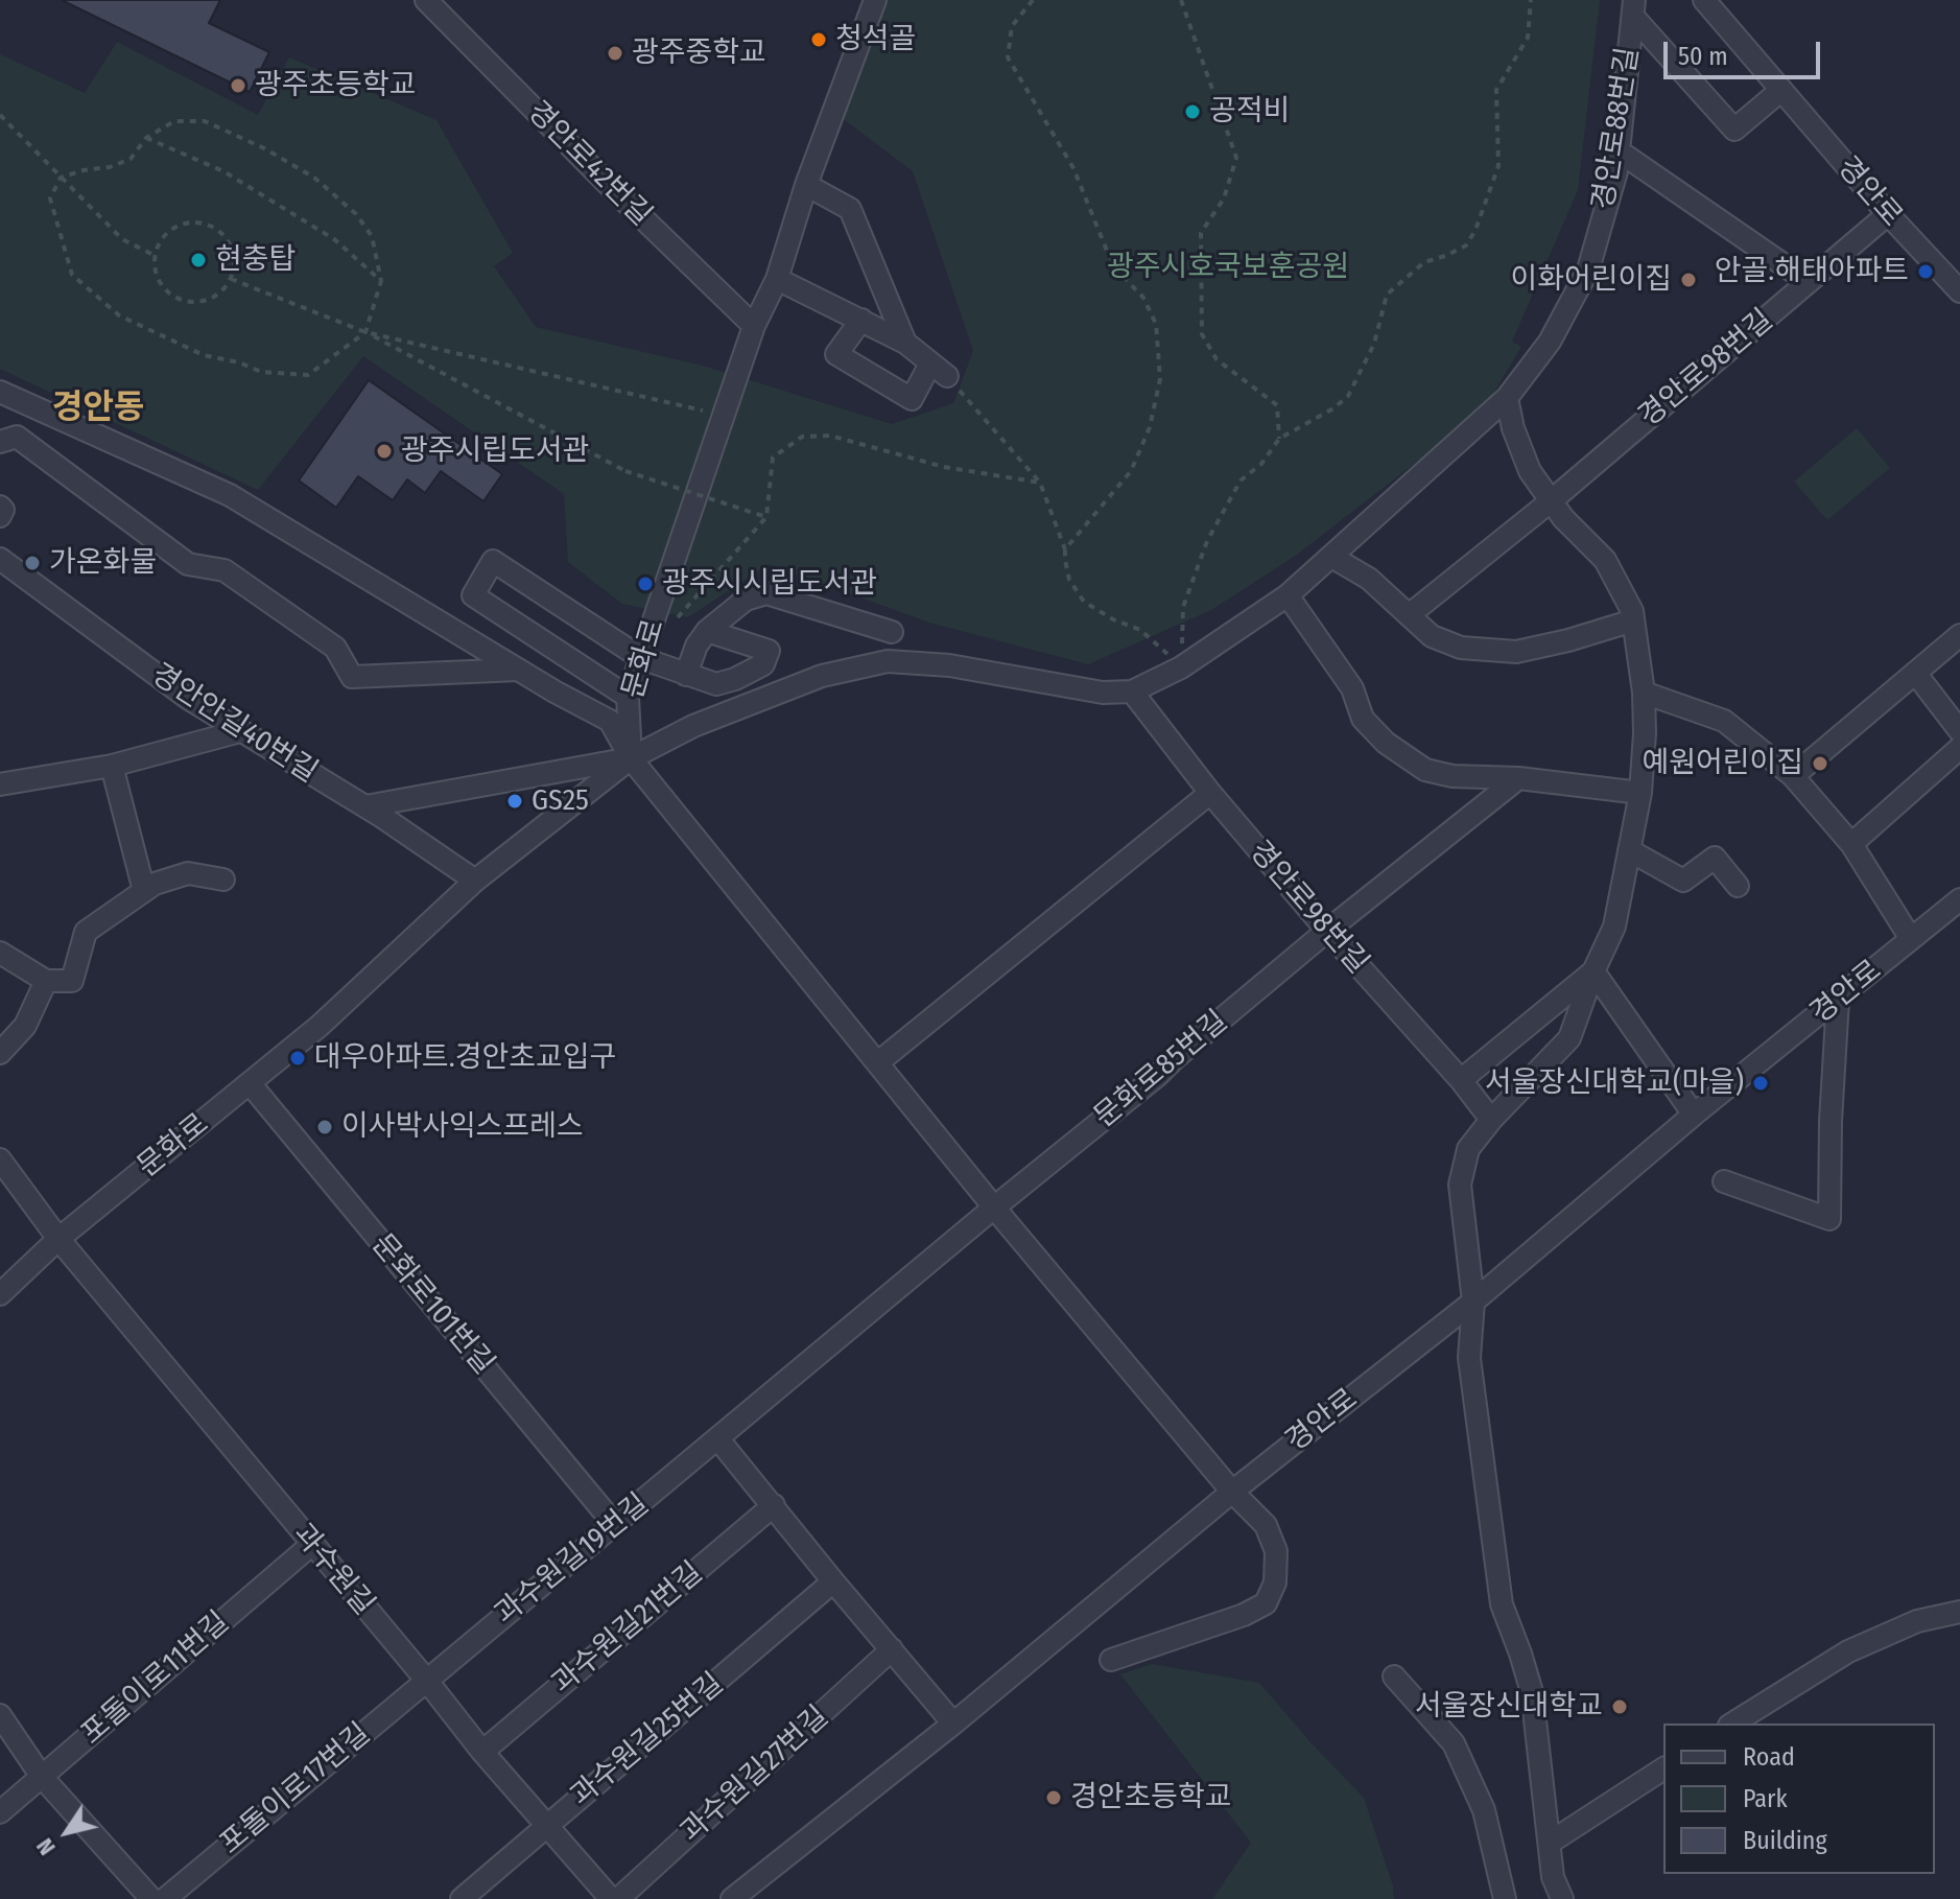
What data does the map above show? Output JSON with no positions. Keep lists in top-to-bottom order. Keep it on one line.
{"streets":{"street":["경안로88번길","경안로42번길","경안로","경안로98번길","문화로","경안안길40번길","문화로85번길","문화로101번길","과수원길19번길","과수원길","과수원길21번길","포돌이로11번길","과수원길25번길","과수원길27번길","포돌이로17번길"]},"crossings":[["경안로42번길","문화로"],["경안로","경안로98번길"],["경안로98번길","문화로85번길"],["문화로","경안안길40번길"],["문화로","문화로101번길"],["문화로","과수원길"],["문화로85번길","과수원길19번길"],["문화로101번길","과수원길19번길"],["과수원길19번길","과수원길"],["과수원길19번길","포돌이로17번길"],["과수원길","과수원길21번길"],["과수원길","포돌이로11번길"],["과수원길","과수원길25번길"],["과수원길","포돌이로17번길"]],"districts":["경안동"],"parks":["광주시호국보훈공원"],"places":["청석골","광주중학교","광주초등학교","공적비","현충탑","안골.해태아파트","이화어린이집","광주시립도서관","가온화물","광주시시립도서관","예원어린이집","GS25","대우아파트.경안초교입구","서울장신대학교(마을)","이사박사익스프레스","서울장신대학교","경안초등학교"],"legend":["Road","Park","Building"],"scale_bar":"50 m","north":"bottom left"}
